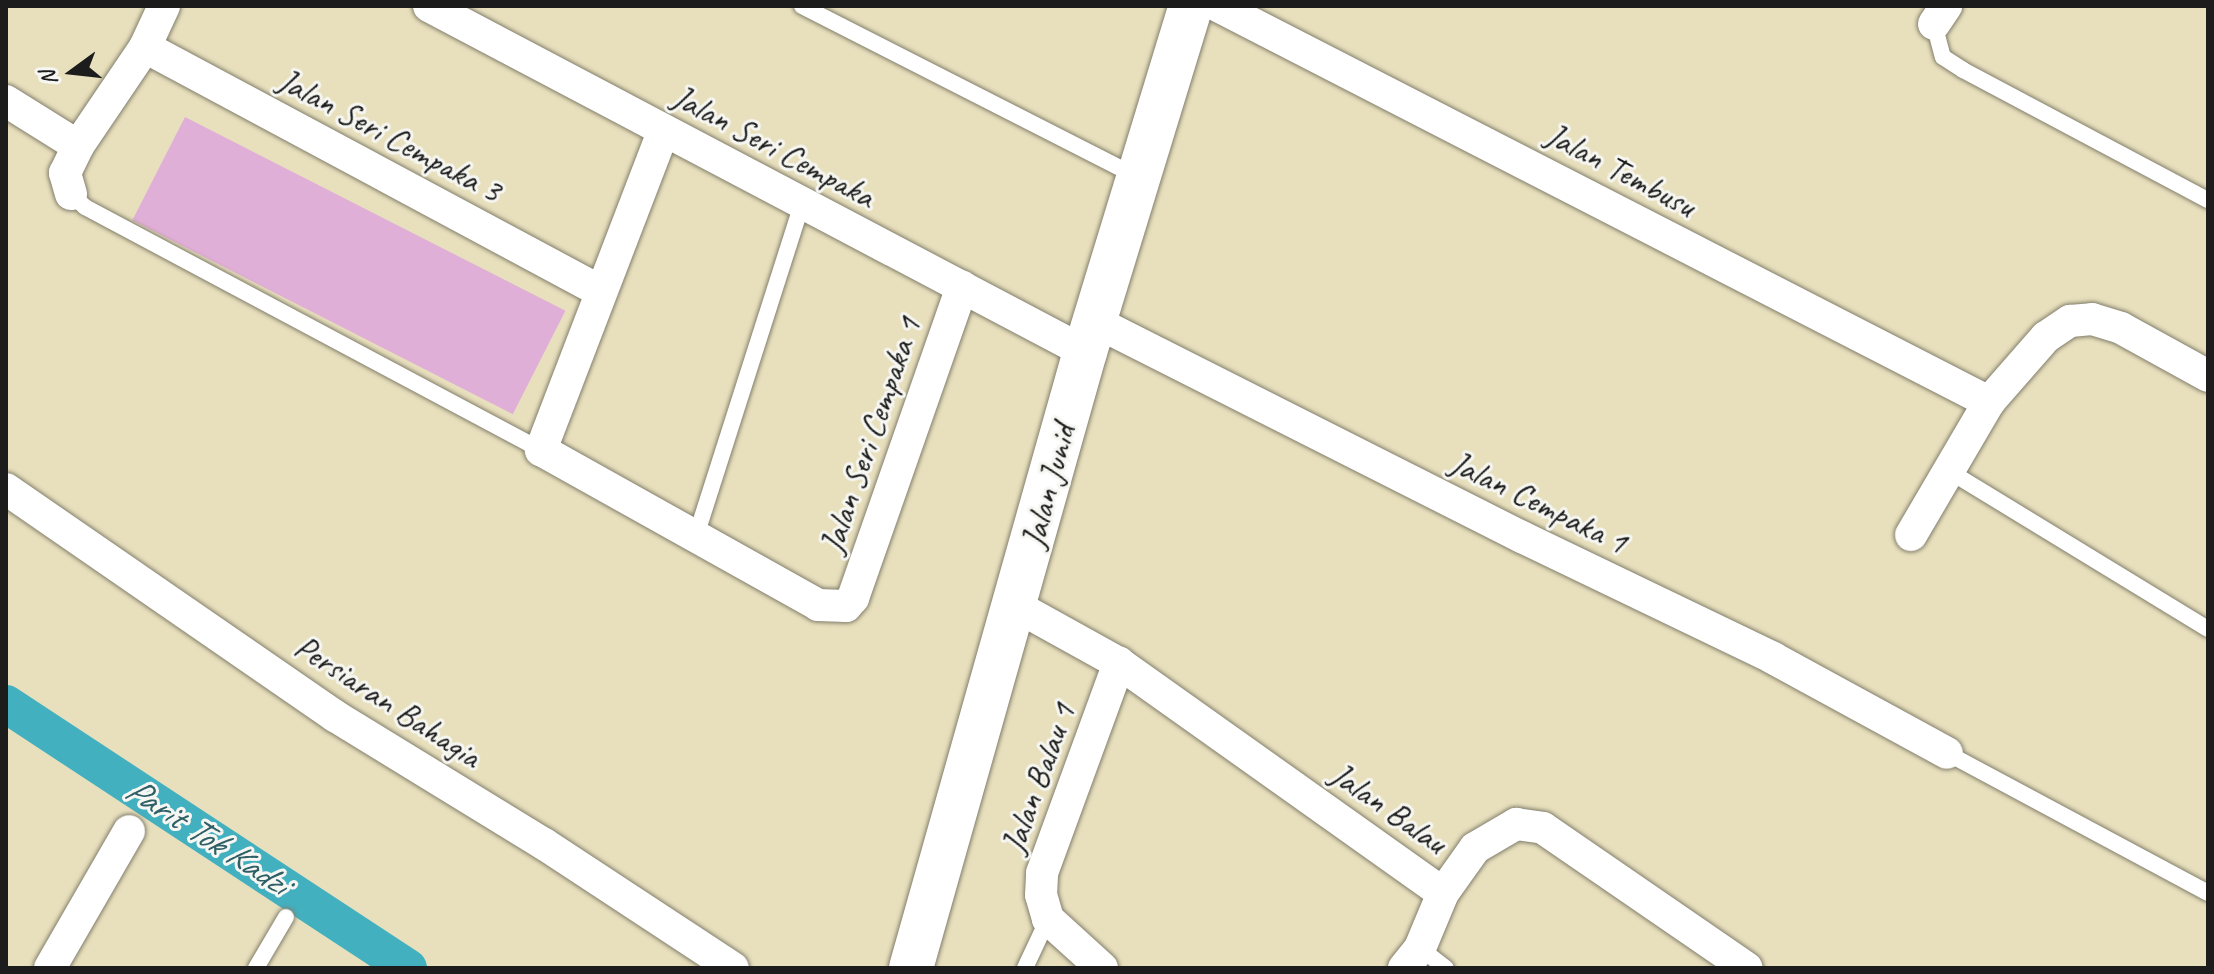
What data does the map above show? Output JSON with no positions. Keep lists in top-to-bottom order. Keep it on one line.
{"streets":{"street":["Jalan Seri Cempaka 3","Jalan Seri Cempaka","Jalan Tembusu","Jalan Seri Cempaka 1","Jalan Junid","Jalan Cempaka 1","Persiaran Bahagia","Jalan Balau 1","Jalan Balau"]},"crossings":[["Jalan Seri Cempaka","Jalan Seri Cempaka 1"],["Jalan Seri Cempaka","Jalan Junid"],["Jalan Seri Cempaka","Jalan Cempaka 1"],["Jalan Junid","Jalan Cempaka 1"],["Jalan Junid","Jalan Balau"],["Jalan Balau 1","Jalan Balau"]],"water":["Parit Tok Kadzi"],"north":"left"}
